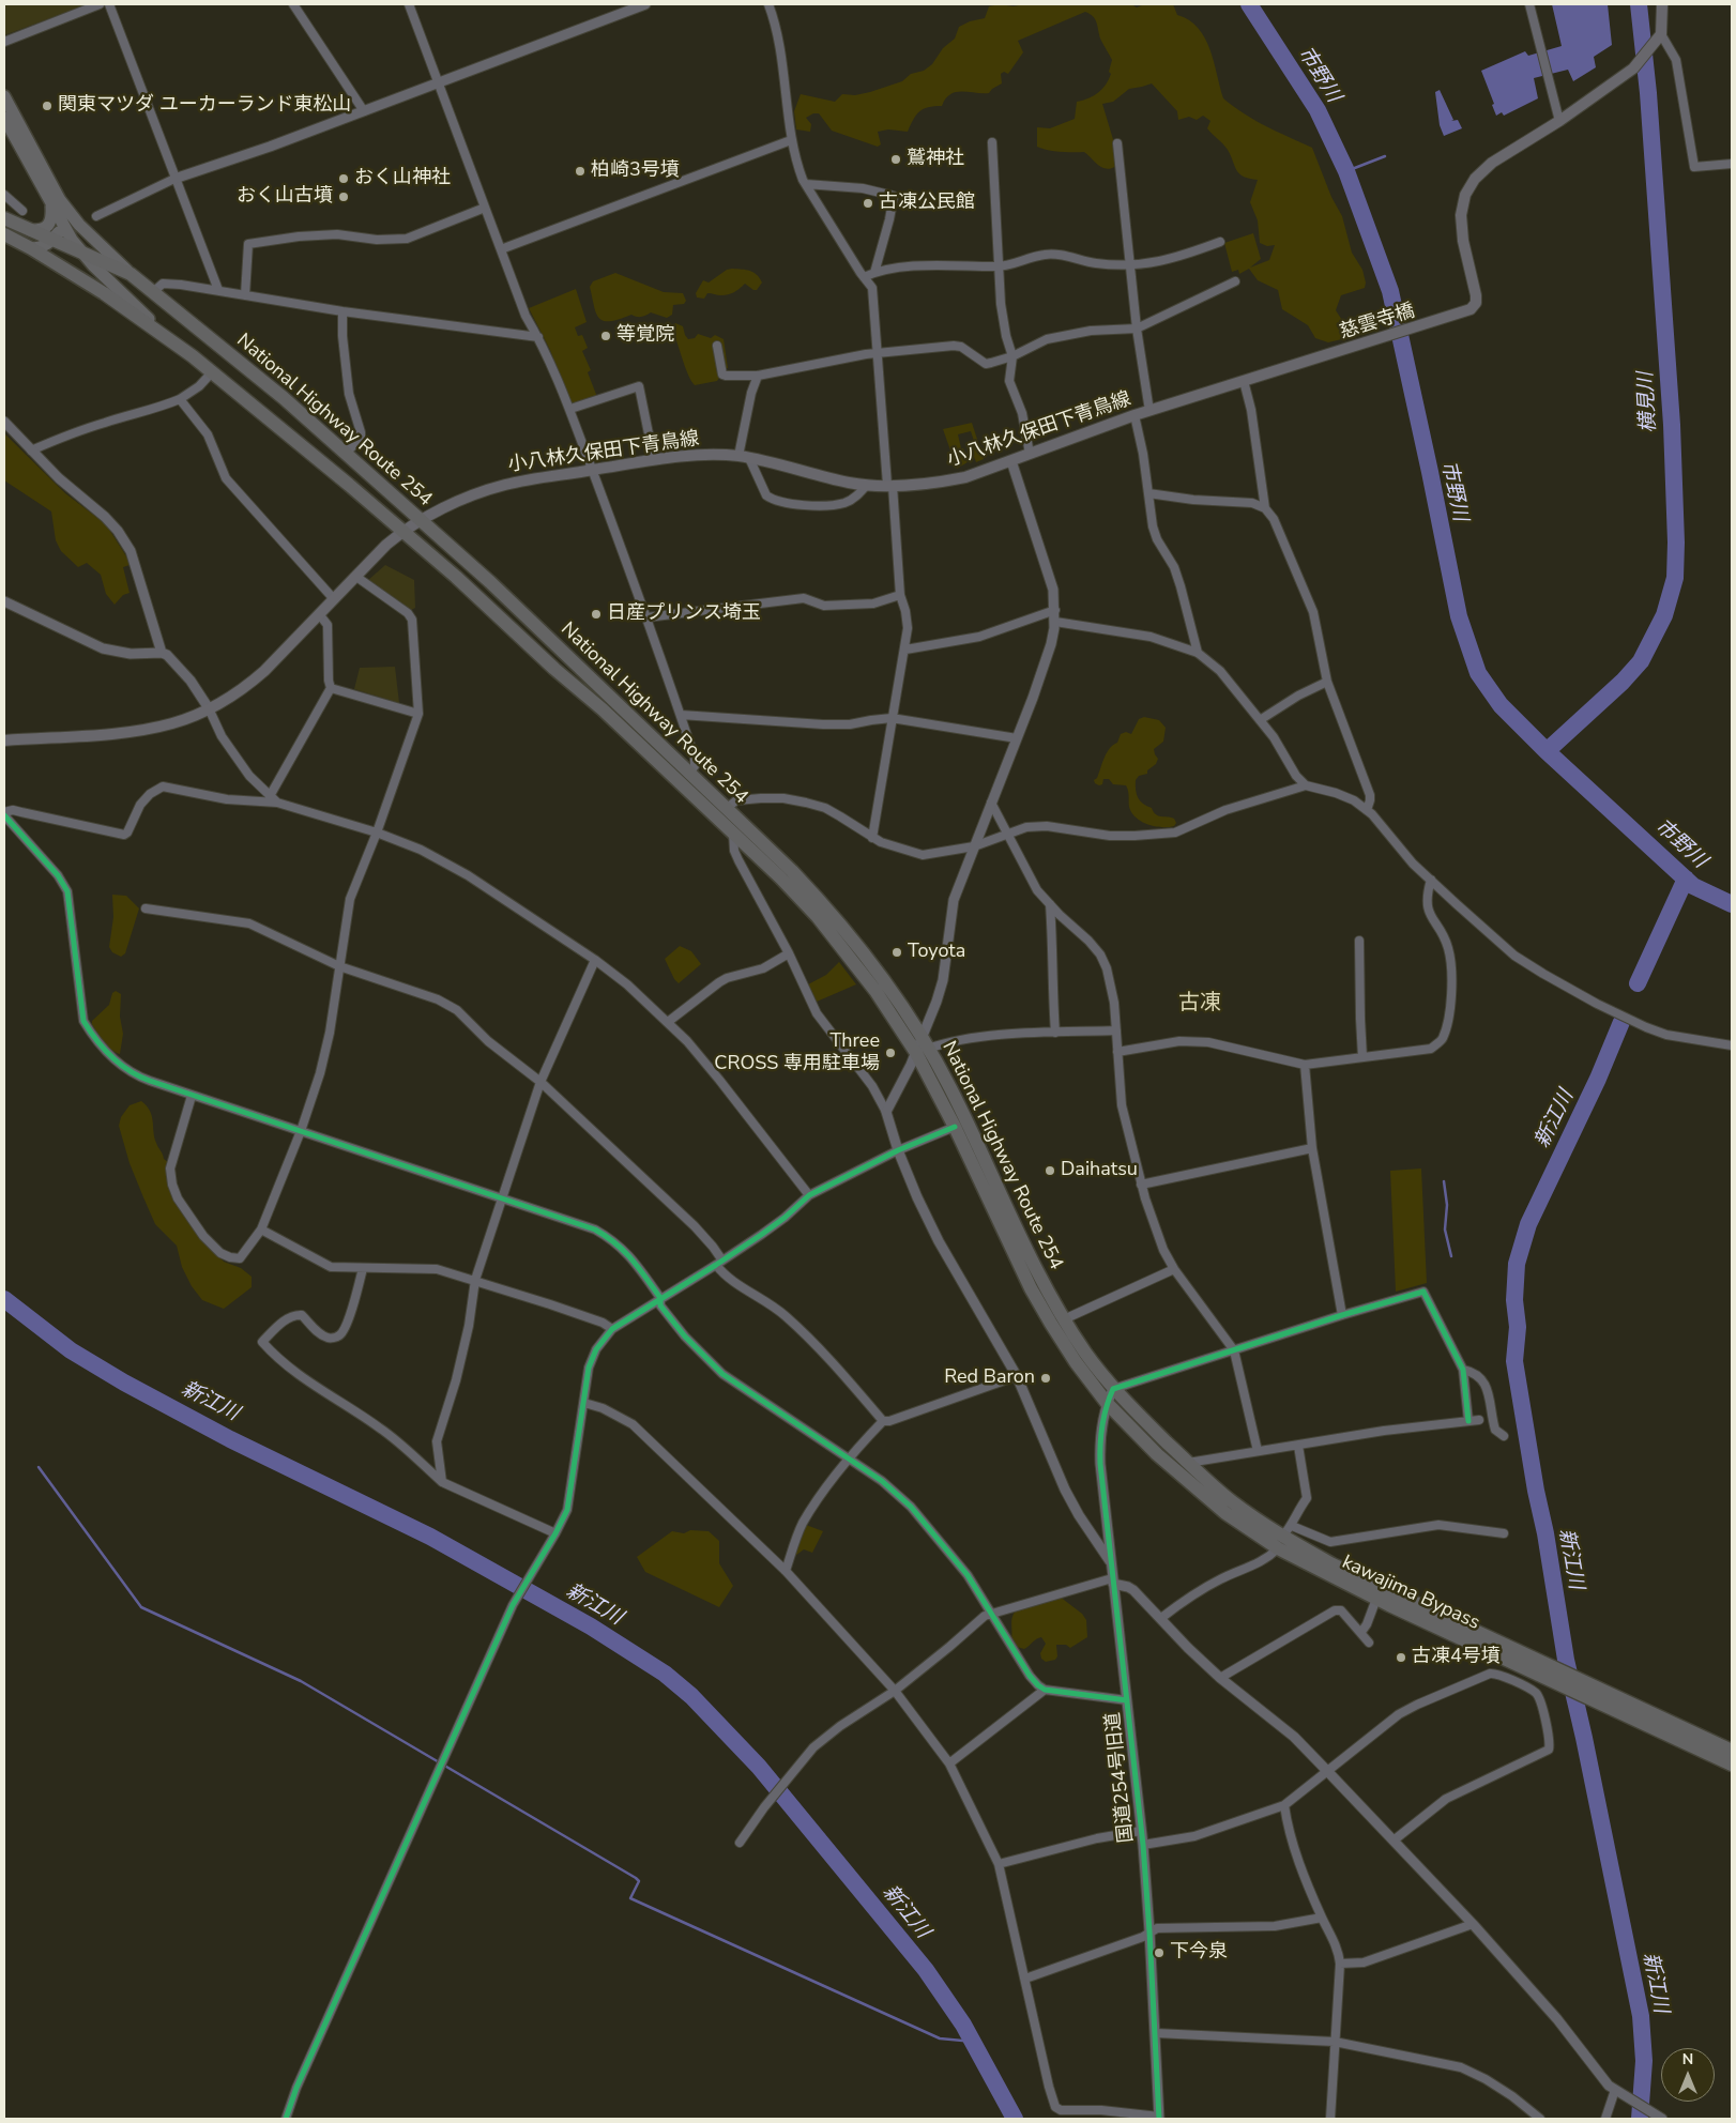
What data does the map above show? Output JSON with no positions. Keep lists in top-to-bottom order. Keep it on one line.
{"streets":{"highway":["National Highway Route 254","kawajima Bypass"],"main road":["慈雲寺橋","小八林久保田下青鳥線"],"street":["国道254号旧道"]},"crossings":[["慈雲寺橋","小八林久保田下青鳥線"],["National Highway Route 254","小八林久保田下青鳥線"],["National Highway Route 254","kawajima Bypass"],["National Highway Route 254","国道254号旧道"],["kawajima Bypass","国道254号旧道"]],"districts":["古凍"],"water":["市野川","横見川","新江川"],"places":["関東マツダ ユーカーランド東松山","鷲神社","柏崎3号墳","おく山神社","おく山古墳","古凍公民館","等覚院","日産プリンス埼玉","Toyota","Three CROSS 専用駐車場","Daihatsu","Red Baron","古凍4号墳","下今泉"],"north":"top"}
